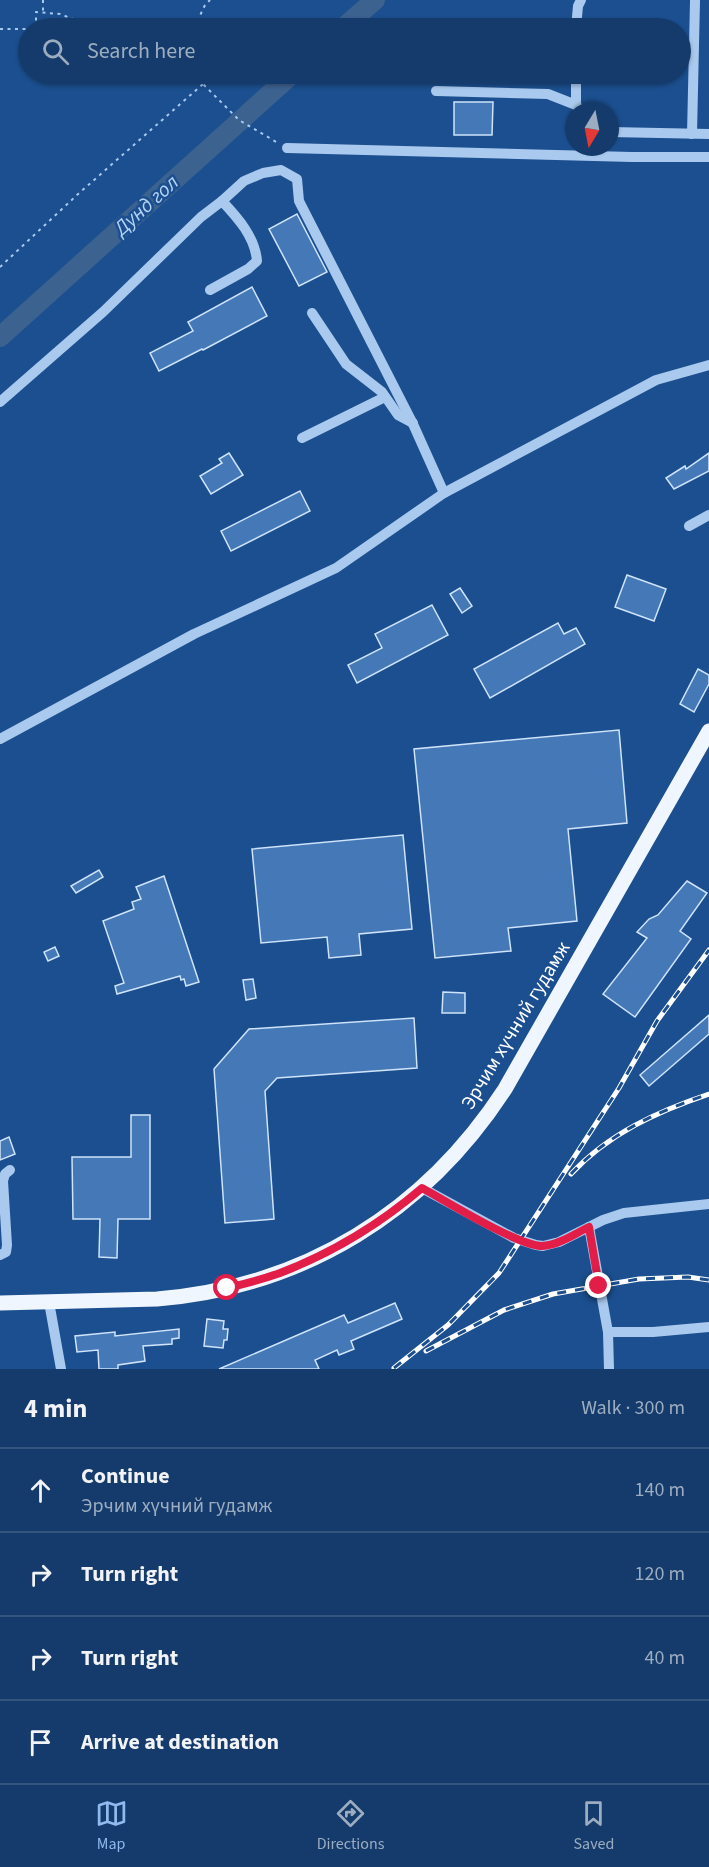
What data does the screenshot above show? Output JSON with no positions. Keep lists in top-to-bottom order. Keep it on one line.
{"streets":{"main road":["Эрчим хүчний гудамж"]},"water":["Дунд гол"],"north":"bottom","page":{"search":"Search here","heading":["4 min","Walk · 300 m"],"list":[["Continue","Эрчим хүчний гудамж","140 m"],["Turn right","120 m"],["Turn right","40 m"],"Arrive at destination"],"nav":["Map","Directions","Saved"]}}
